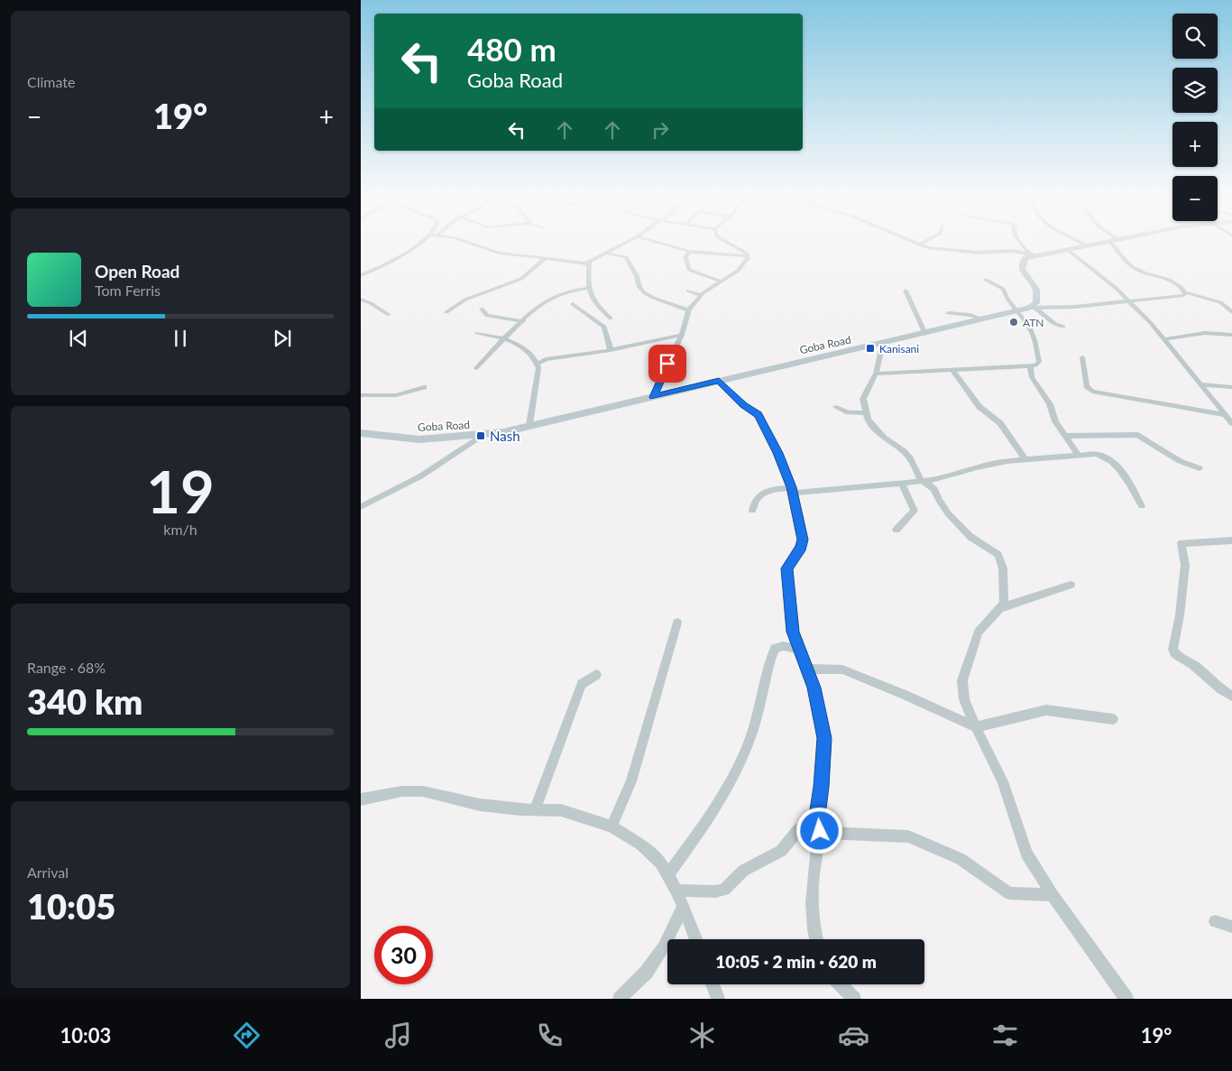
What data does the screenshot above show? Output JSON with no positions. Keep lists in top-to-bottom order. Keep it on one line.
{"streets":{"main road":["Goba Road"]},"places":{"other":["ATN"],"transit":["Kanisani","Nash"]},"page":{"tile":["Climate",["19","km/h"],["Range · 68%","340 km"],["Arrival","10:05"]],"map_buttons":["+","−"],"turn":["480 m","Goba Road"],"heat":["−","19°","+"],"song":["Open Road","Tom Ferris"],"limit":"30","trip":"10:05 · 2 min · 620 m","tabs":["10:03","19°"]}}
